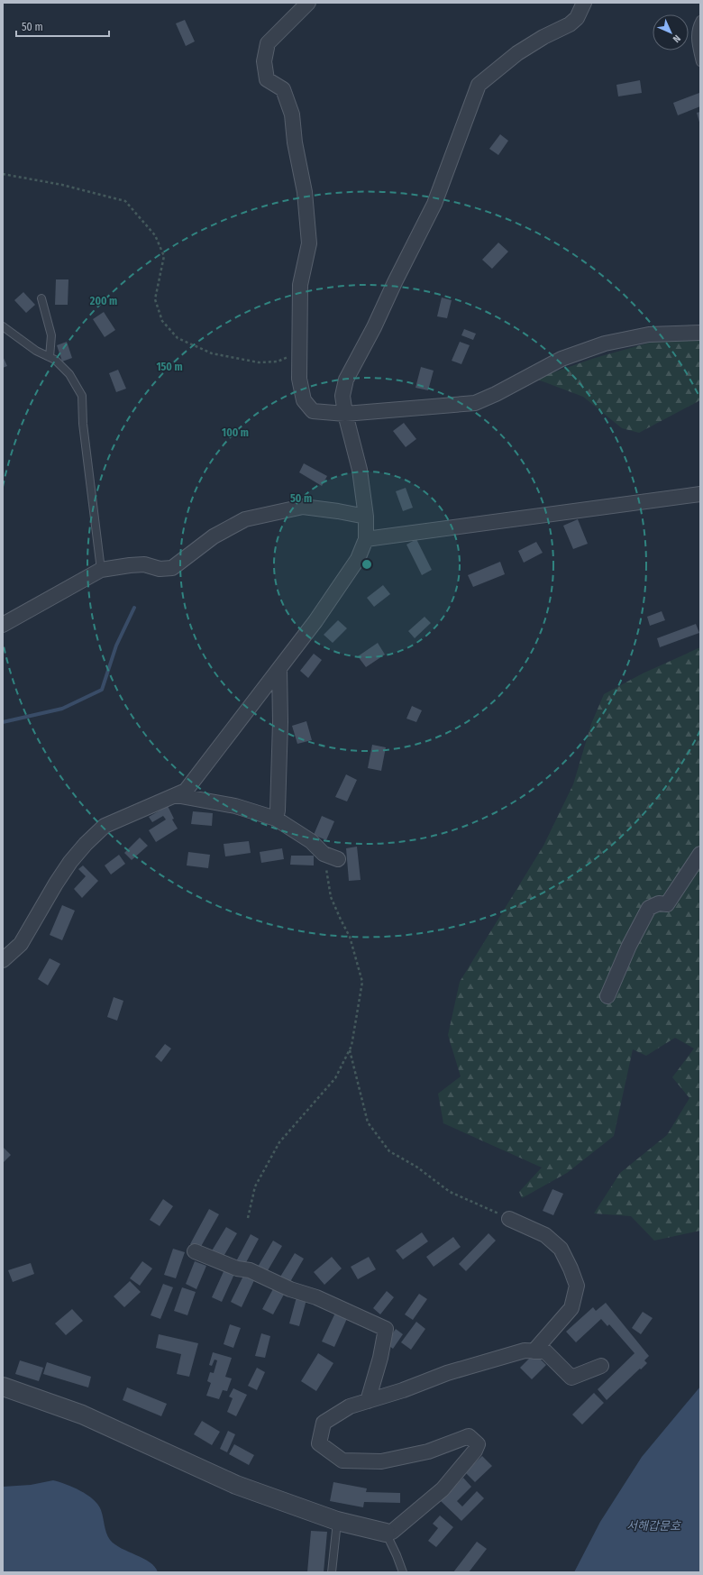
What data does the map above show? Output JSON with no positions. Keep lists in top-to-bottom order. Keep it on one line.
{"water":["서해갑문호"],"scale_bar":"50 m","north":"bottom right","rings":["200 m","150 m","100 m","50 m"]}
